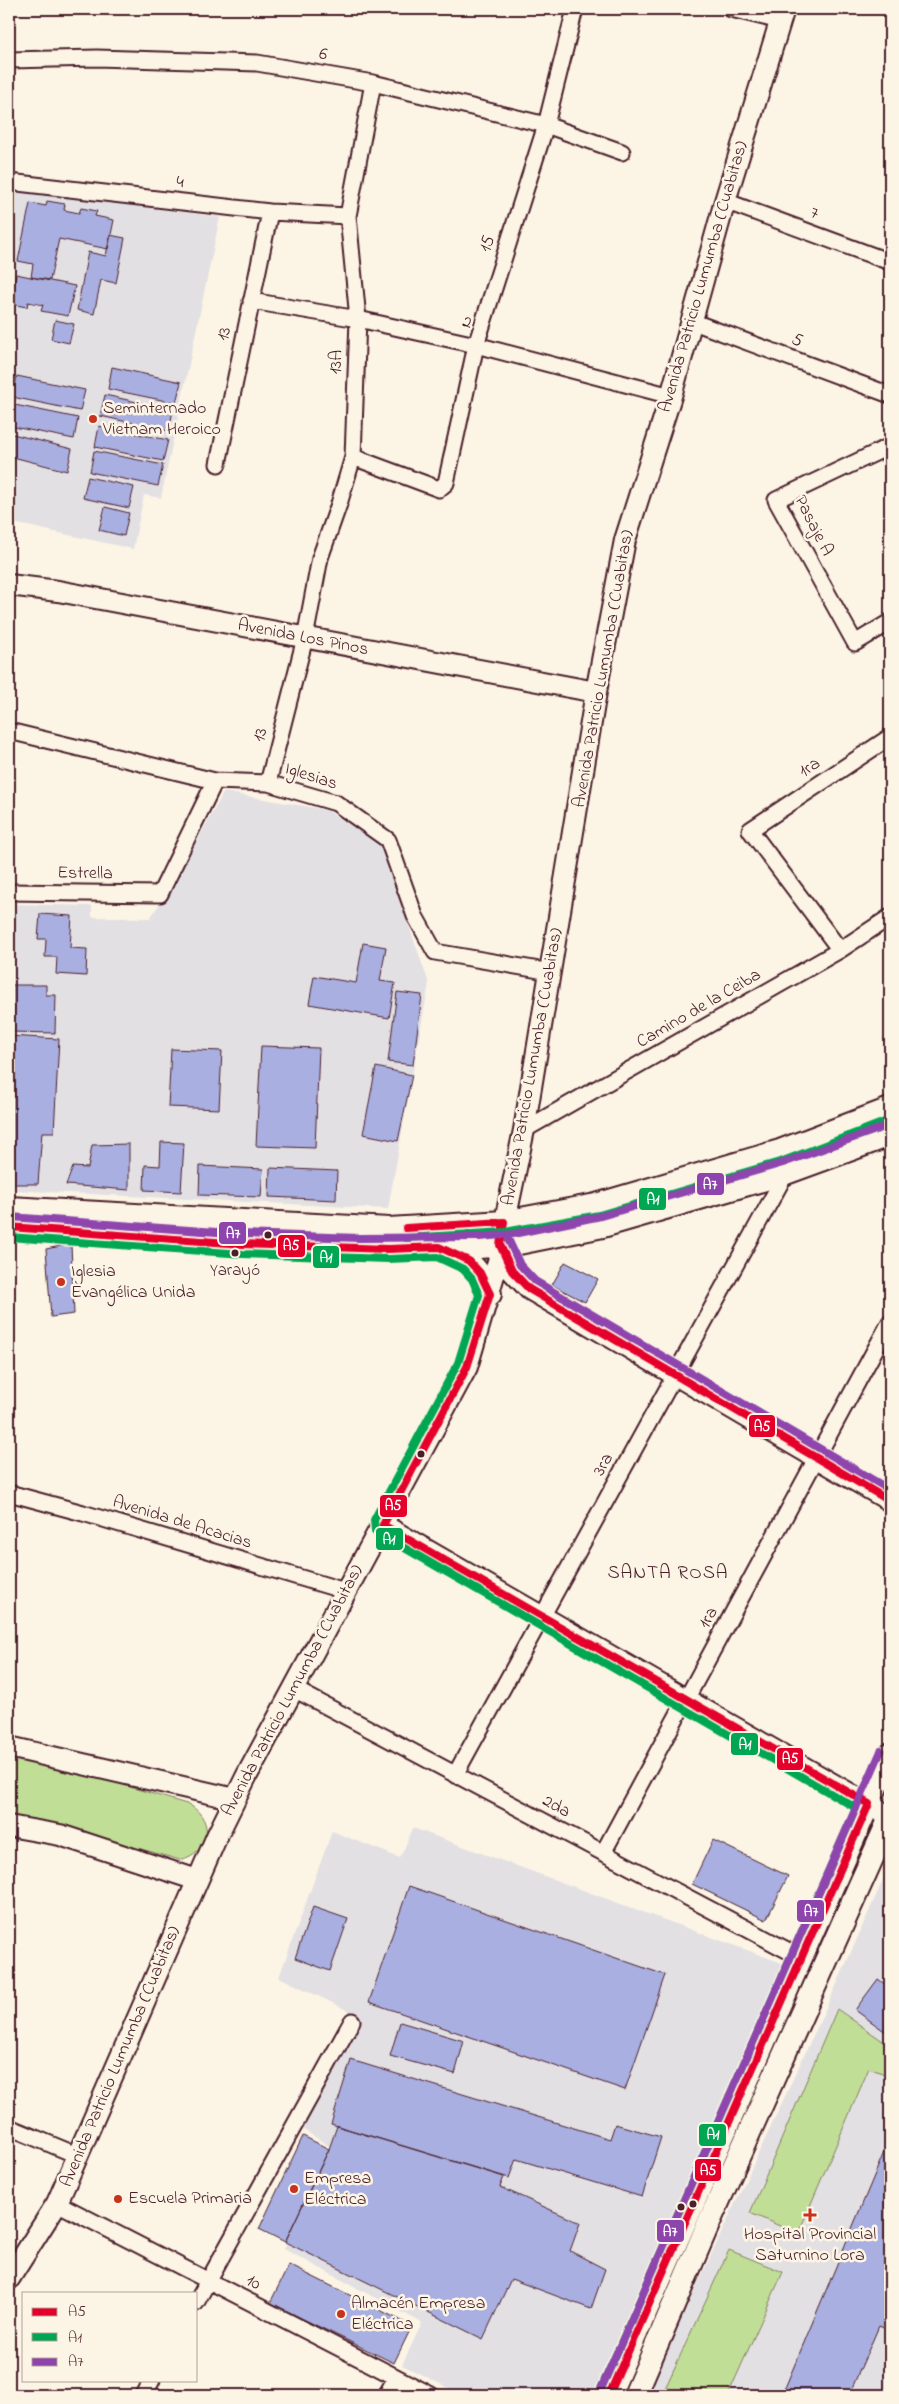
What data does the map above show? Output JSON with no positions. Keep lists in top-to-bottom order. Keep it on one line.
{"streets":{"main road":["Avenida Patricio Lumumba (Cuabitas)","Avenida Los Pinos"],"street":["6","4","7","15","2","13","5","13A","Pasaje A","1ra","Iglesias","Estrella","Camino de la Ceiba","3ra","Avenida de Acacias","2da","10"]},"crossings":[["6","15"],["6","13A"],["4","13"],["4","13A"],["7","Avenida Patricio Lumumba (Cuabitas)"],["15","2"],["15","13A"],["Avenida Patricio Lumumba (Cuabitas)","2"],["Avenida Patricio Lumumba (Cuabitas)","5"],["Avenida Patricio Lumumba (Cuabitas)","Avenida Los Pinos"],["Avenida Patricio Lumumba (Cuabitas)","Iglesias"],["Avenida Patricio Lumumba (Cuabitas)","Camino de la Ceiba"],["Avenida Patricio Lumumba (Cuabitas)","Avenida de Acacias"],["Avenida Patricio Lumumba (Cuabitas)","2da"],["Avenida Patricio Lumumba (Cuabitas)","10"],["2","13"],["2","13A"],["13","13A"],["13","Avenida Los Pinos"],["13","Iglesias"],["13A","Avenida Los Pinos"],["1ra","Camino de la Ceiba"],["1ra","2da"],["Iglesias","Estrella"],["3ra","2da"]],"districts":["SANTA ROSA"],"places":{"other":["Seminternado Vietnam Heroico","Yarayó","Iglesia Evangélica Unida","Empresa Eléctrica","Escuela Primaria","Almacén Empresa Eléctrica"],"health":["Hospital Provincial Saturnino Lora"]},"lines":["transit line A1","transit line A7","transit line A5"],"legend":["A5","A1","A7"]}
